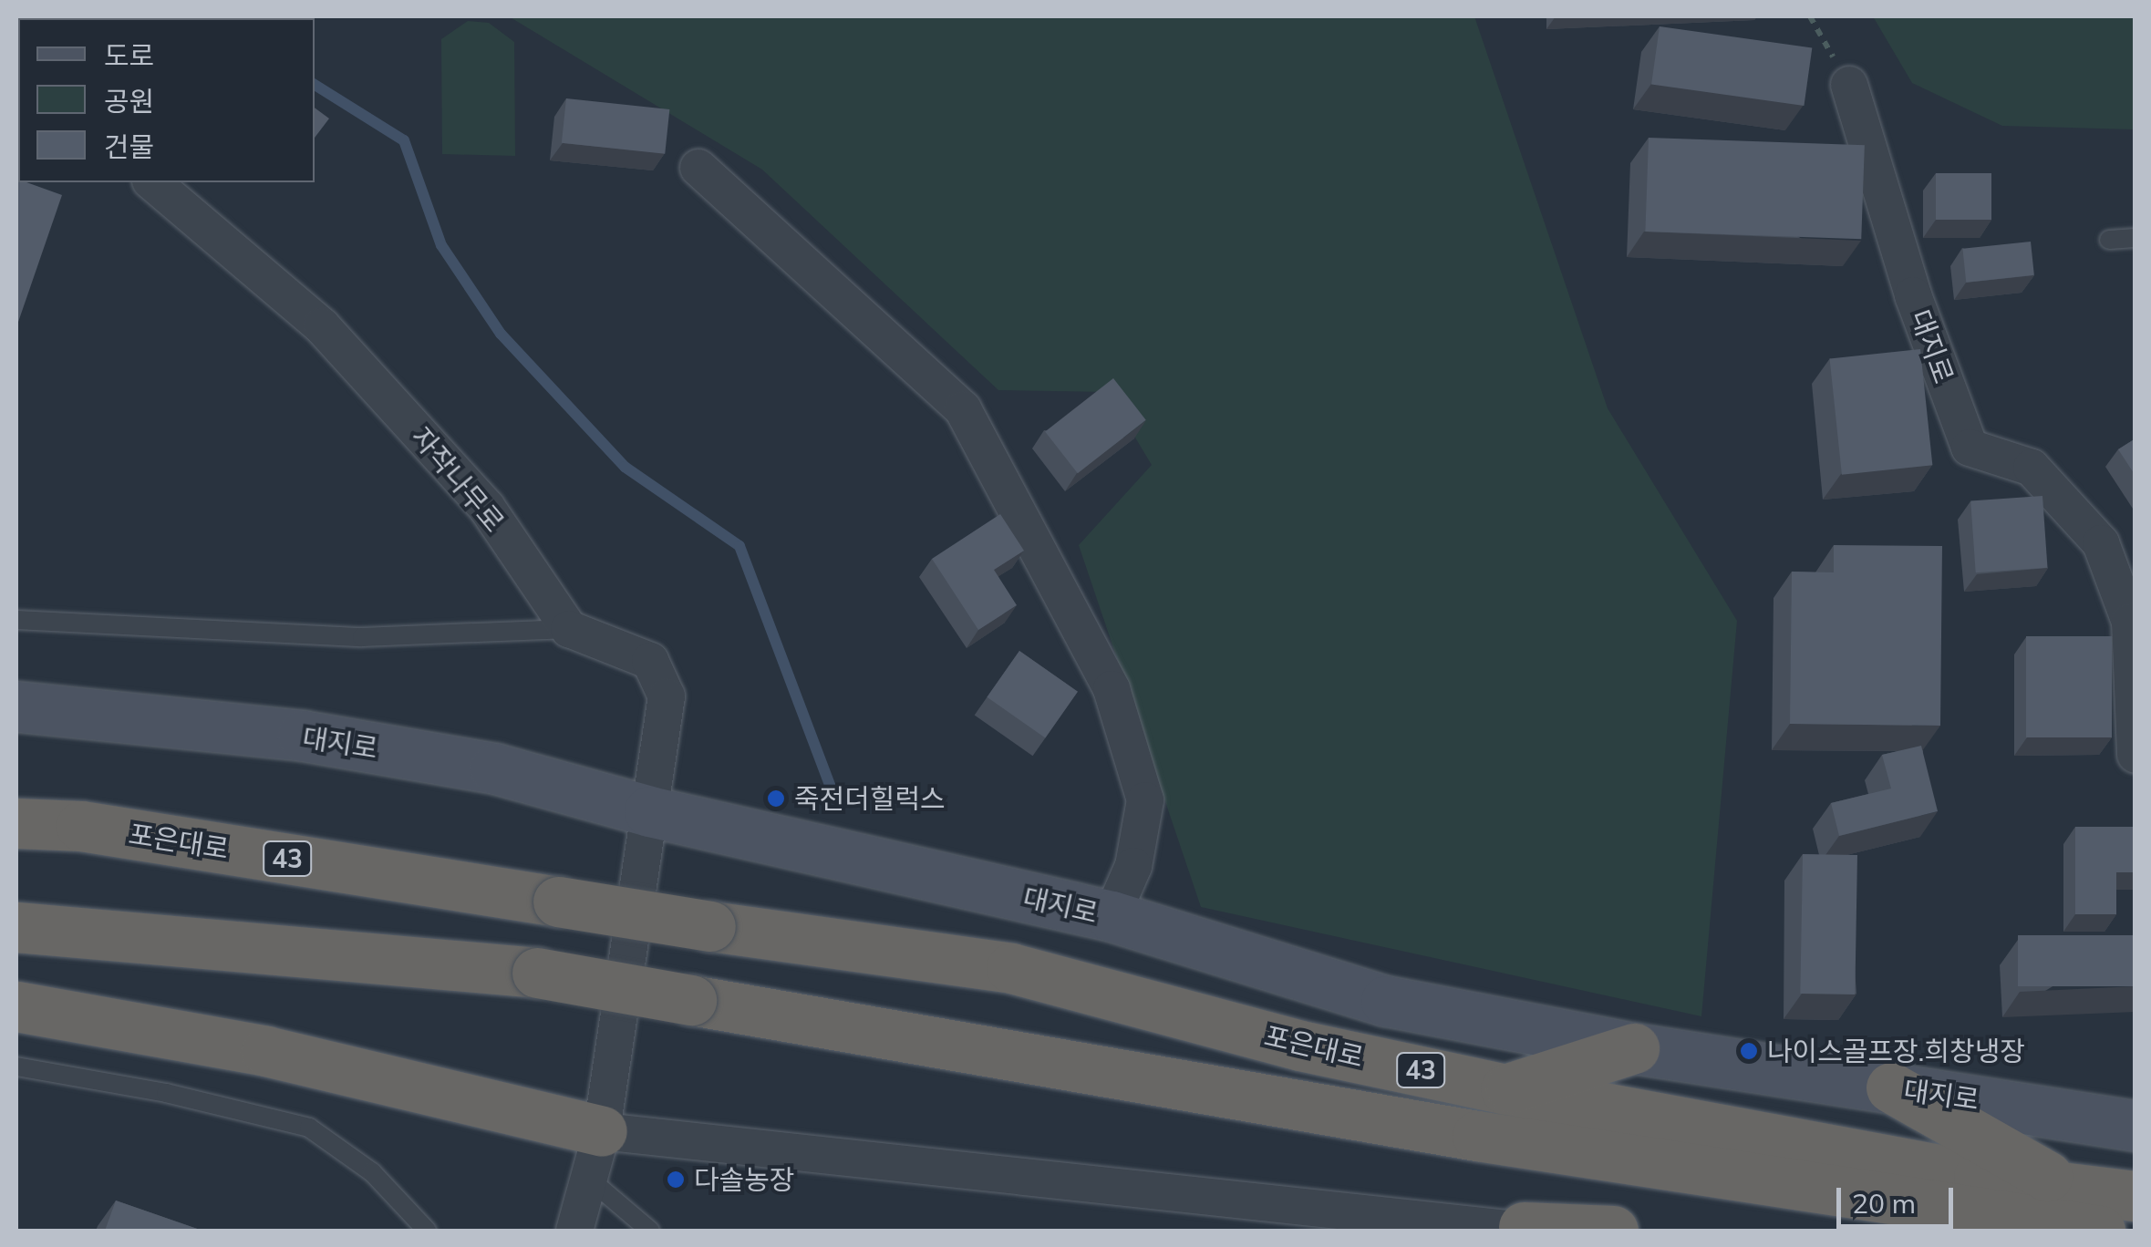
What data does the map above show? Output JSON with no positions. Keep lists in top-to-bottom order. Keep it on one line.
{"streets":{"highway":["포은대로","43"],"main road":["대지로"],"street":["자작나무로"]},"places":["죽전더힐럭스","나이스골프장.희창냉장","다솔농장"],"legend":["도로","공원","건물"],"scale_bar":"20 m"}
